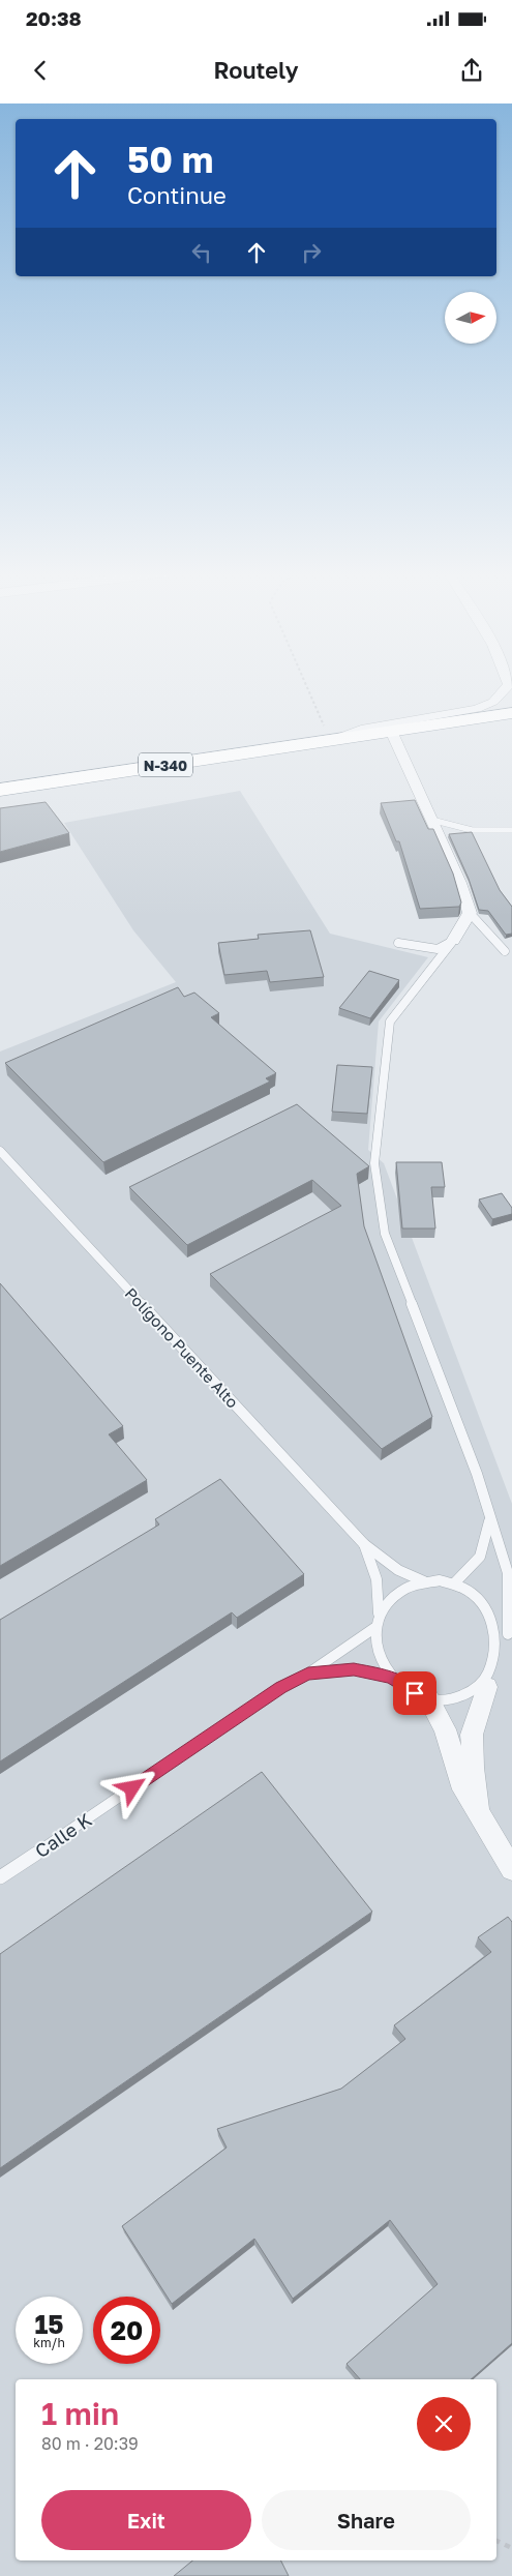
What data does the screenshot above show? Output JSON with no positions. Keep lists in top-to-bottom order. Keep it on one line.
{"streets":{"highway":["N-340"],"lane":["Polígono Puente Alto","Calle K"]},"north":"right","page":{"status":"20:38","header":"Routely","turn":["50 m","Continue"],"speed":"15 km/h","limit":"20","heading":["1 min","80 m · 20:39"],"buttons":["Exit","Share"]}}
